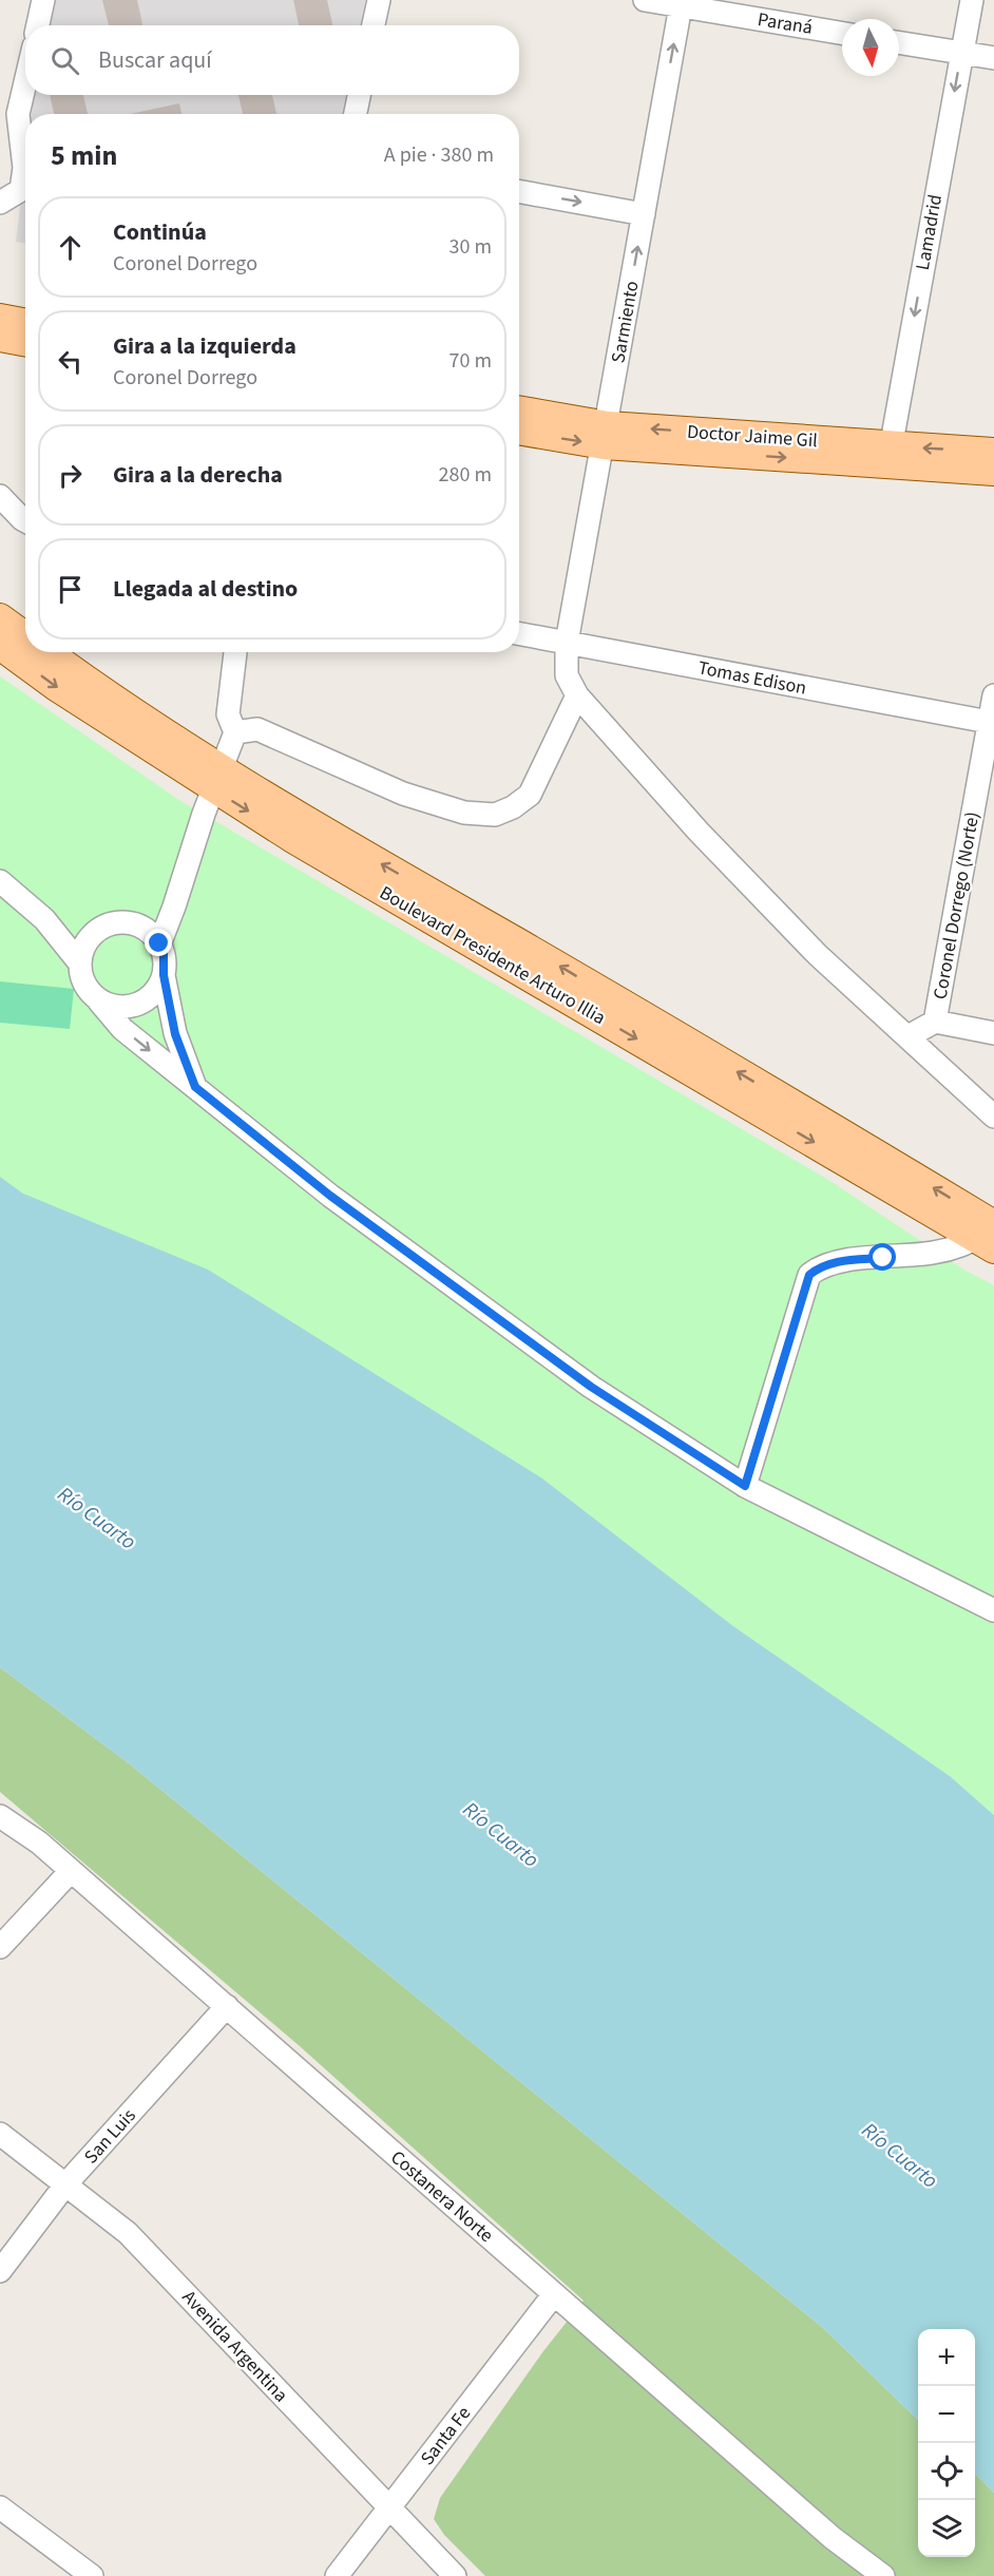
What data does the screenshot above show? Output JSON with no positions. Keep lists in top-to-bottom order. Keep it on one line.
{"streets":{"main road":["Doctor Jaime Gil","Boulevard Presidente Arturo Illia"],"street":["Paraná","Lamadrid","Sarmiento","Tomas Edison","Coronel Dorrego (Norte)","San Luis","Costanera Norte","Avenida Argentina","Santa Fe"]},"crossings":[["Paraná","Sarmiento"],["Lamadrid","Doctor Jaime Gil"],["Sarmiento","Doctor Jaime Gil"],["Sarmiento","Tomas Edison"],["Sarmiento","Coronel Dorrego (Norte)"],["Tomas Edison","Coronel Dorrego (Norte)"],["San Luis","Costanera Norte"],["San Luis","Avenida Argentina"],["Costanera Norte","Santa Fe"],["Avenida Argentina","Santa Fe"]],"one_way":["Lamadrid"],"water":["Río Cuarto"],"north":"bottom","page":{"search":"Buscar aquí","heading":["5 min","A pie · 380 m"],"list":[["Continúa","Coronel Dorrego","30 m"],["Gira a la izquierda","Coronel Dorrego","70 m"],["Gira a la derecha","280 m"],"Llegada al destino"],"map_buttons":["+","−"]}}
